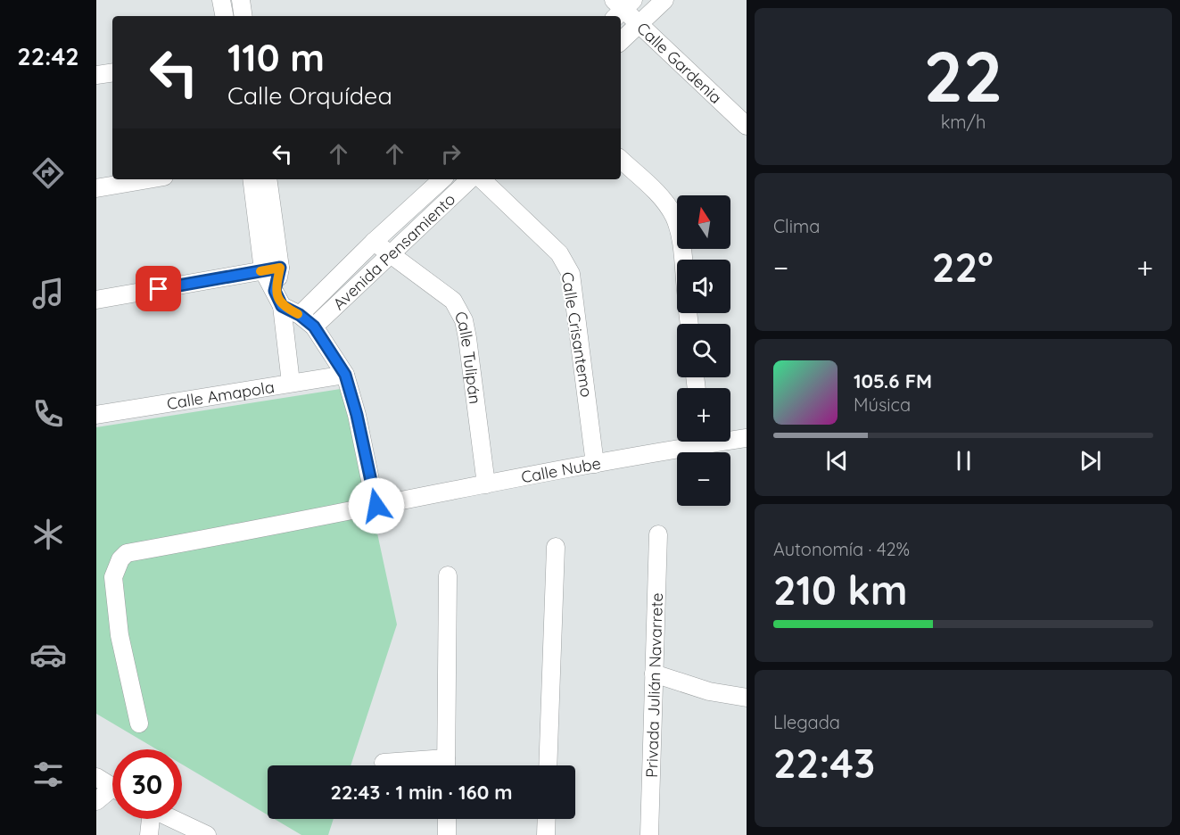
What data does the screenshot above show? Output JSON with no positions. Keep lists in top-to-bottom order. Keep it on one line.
{"streets":{"street":["Calle Gardenia","Avenida Pensamiento","Calle Crisantemo","Calle Tulipán","Calle Amapola","Calle Nube","Privada Julián Navarrete"]},"crossings":[["Avenida Pensamiento","Calle Tulipán"],["Calle Crisantemo","Calle Nube"],["Calle Tulipán","Calle Nube"]],"north":"top","page":{"tabs":"22:42","tile":[["22","km/h"],"Clima",["Autonomía · 42%","210 km"],["Llegada","22:43"]],"turn":["110 m","Calle Orquídea"],"map_buttons":["+","−"],"heat":["−","22°","+"],"song":["105.6 FM","Música"],"limit":"30","trip":"22:43 · 1 min · 160 m"}}
